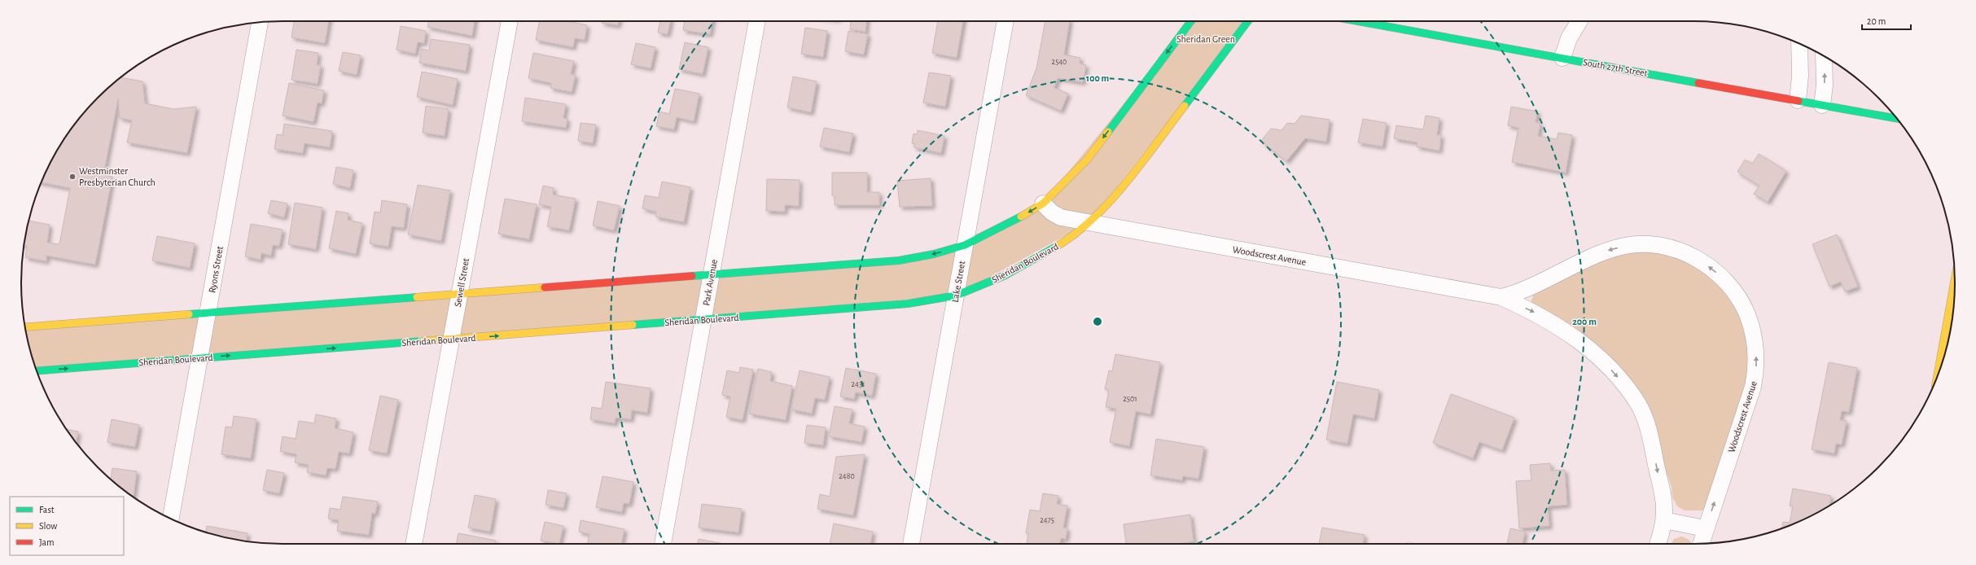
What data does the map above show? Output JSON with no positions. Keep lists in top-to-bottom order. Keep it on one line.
{"streets":{"main road":["South 27th Street","Sheridan Boulevard"],"street":["Woodscrest Avenue","Ryons Street","Lake Street","Sewell Street","Park Avenue"]},"crossings":[["Woodscrest Avenue","Sheridan Boulevard"],["Sheridan Boulevard","Ryons Street"],["Sheridan Boulevard","Lake Street"],["Sheridan Boulevard","Sewell Street"],["Sheridan Boulevard","Park Avenue"]],"parks":["Sheridan Green"],"places":["Westminster Presbyterian Church"],"house_numbers":["2540","2431","2501","2480","2475"],"legend":["Fast","Slow","Jam"],"scale_bar":"20 m","rings":["100 m","200 m"]}
